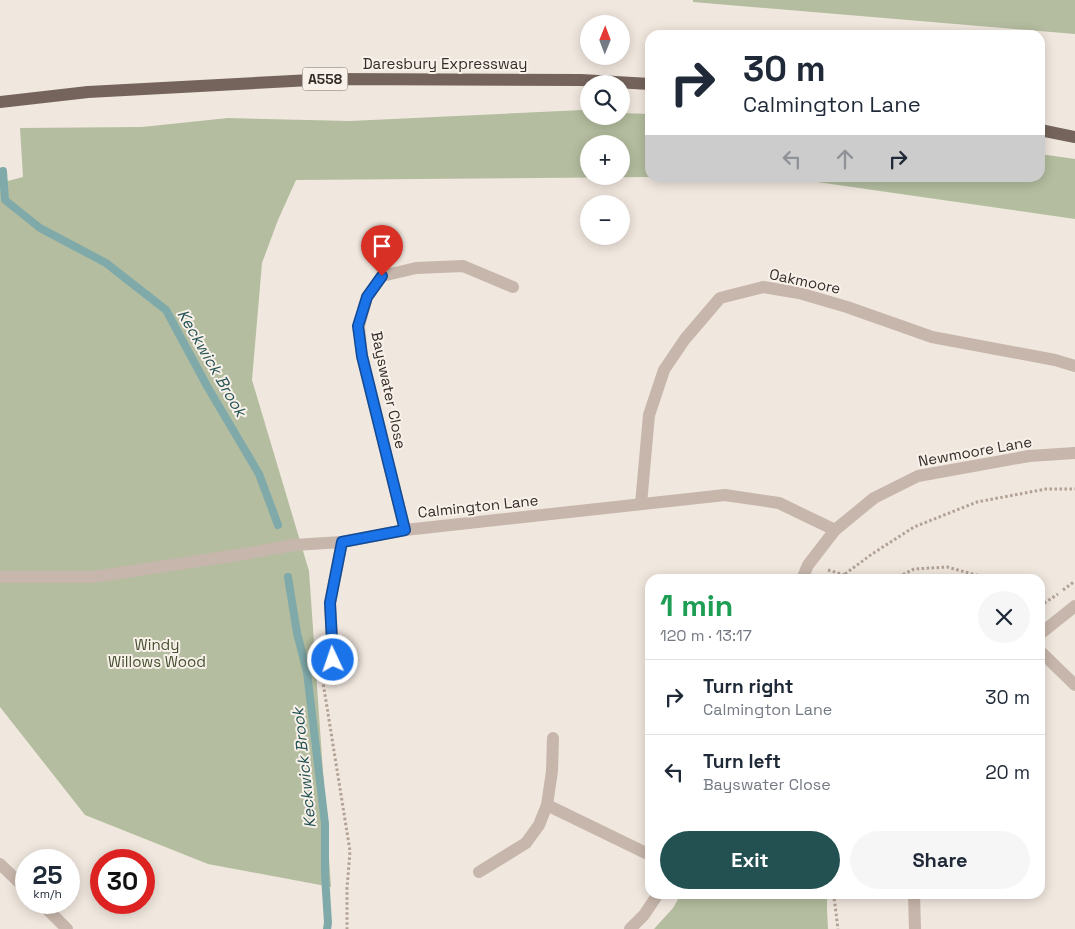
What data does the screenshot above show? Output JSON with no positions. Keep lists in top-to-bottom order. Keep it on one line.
{"streets":{"main road":["Daresbury Expressway","A558"],"street":["Oakmoore","Bayswater Close","Newmoore Lane","Calmington Lane"]},"crossings":[["Oakmoore","Calmington Lane"],["Bayswater Close","Calmington Lane"],["Newmoore Lane","Calmington Lane"]],"water":["Keckwick Brook"],"parks":["Windy Willows Wood"],"north":"top","page":{"map_buttons":["+","−"],"turn":["30 m","Calmington Lane"],"heading":["1 min","120 m · 13:17"],"list":[{"name":"Turn right","note":"Calmington Lane","value":"30 m"},{"name":"Turn left","note":"Bayswater Close","value":"20 m"}],"buttons":["Exit","Share"],"speed":"25 km/h","limit":"30"}}
